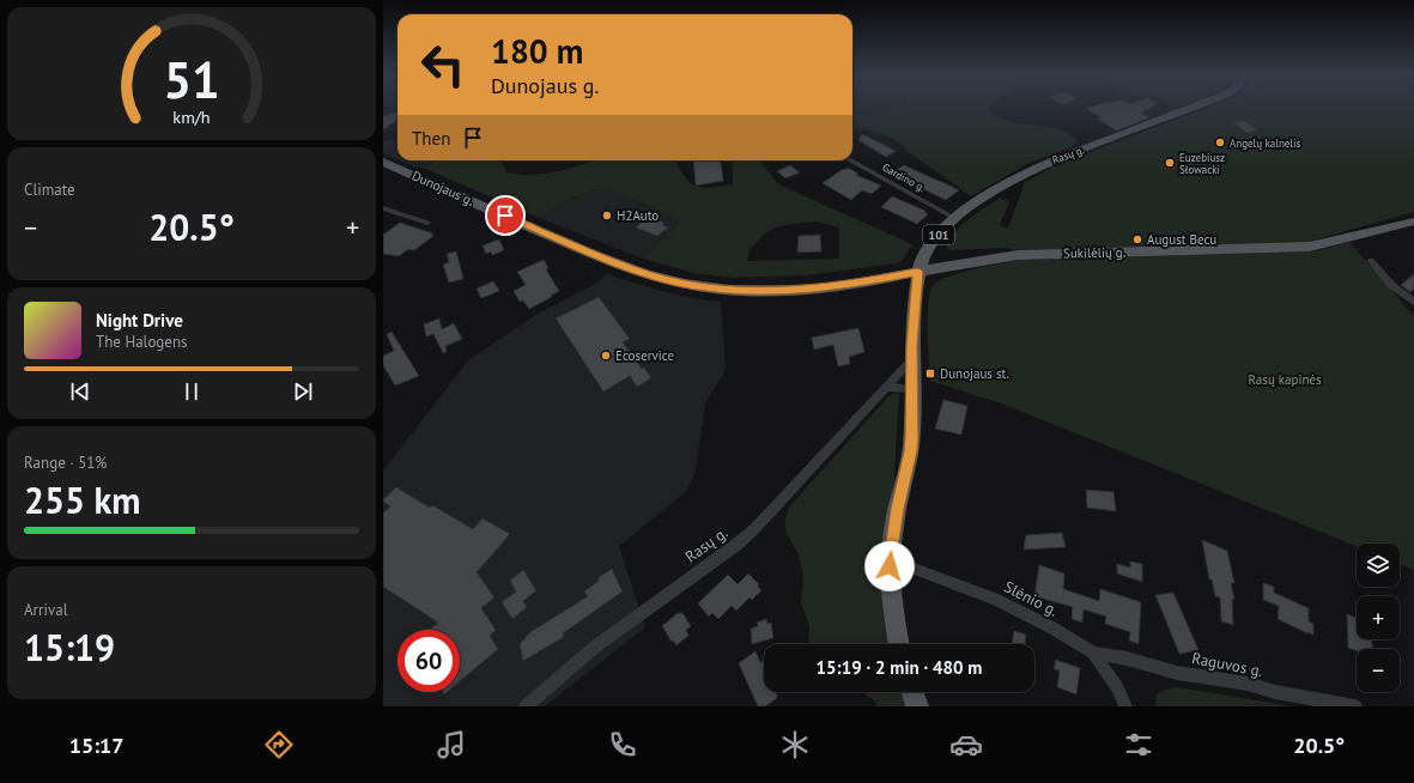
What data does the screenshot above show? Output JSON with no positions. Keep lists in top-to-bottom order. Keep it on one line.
{"streets":{"main road":["Rasų g.","Dunojaus g.","101","Sukilėlių g."],"street":["Gardino g.","Slėnio g.","Raguvos g."]},"crossings":[["Rasų g.","Gardino g."],["Rasų g.","Dunojaus g."],["Rasų g.","101"],["Rasų g.","Sukilėlių g."],["Dunojaus g.","101"],["Dunojaus g.","Sukilėlių g."],["101","Sukilėlių g."],["101","Slėnio g."],["Slėnio g.","Raguvos g."]],"parks":["Rasų kapinės"],"places":{"other":["Angelų kalnelis","Euzebiusz Słowacki","H2Auto","August Becu","Ecoservice"],"transit":["Dunojaus st."]},"page":{"turn":["180 m","Dunojaus g."],"then":"Then","tile":["Climate",["Range · 51%","255 km"],["Arrival","15:19"]],"heat":["−","20.5°","+"],"song":["Night Drive","The Halogens"],"map_buttons":["+","−"],"limit":"60","trip":"15:19 · 2 min · 480 m","tabs":["15:17","20.5°"],"gauge":["51","km/h"]}}
